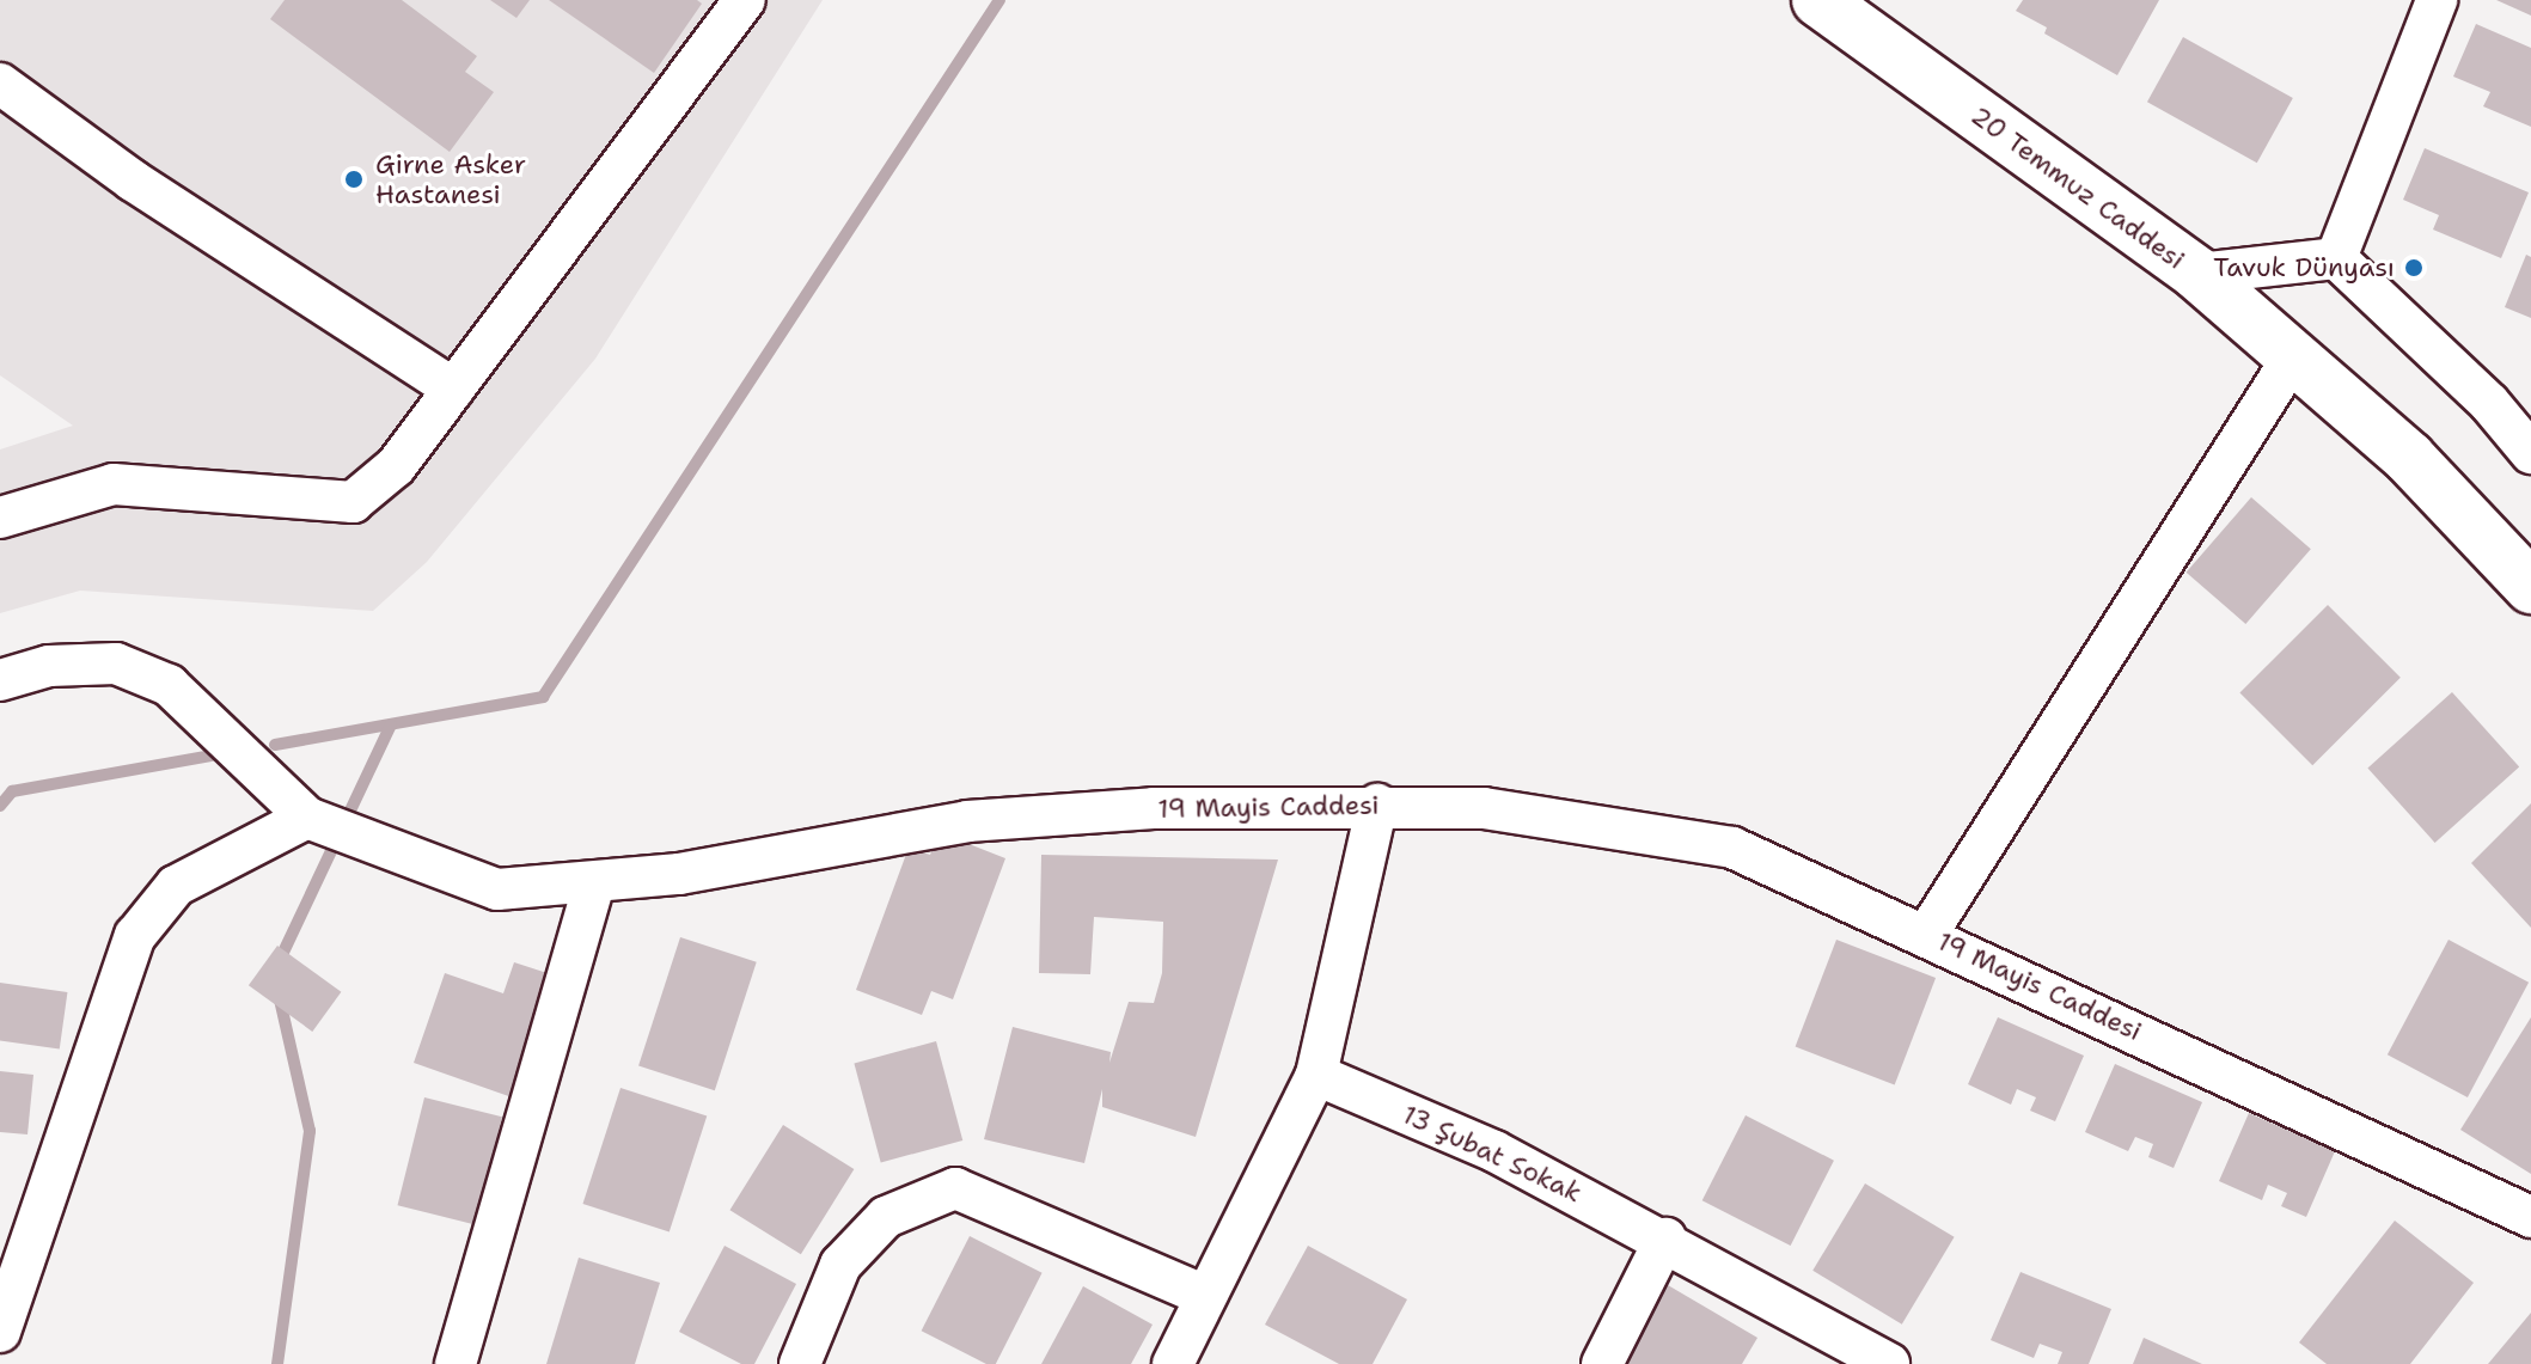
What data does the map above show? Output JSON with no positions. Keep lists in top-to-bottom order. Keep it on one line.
{"streets":{"main road":["20 Temmuz Caddesi"],"street":["19 Mayis Caddesi","13 Şubat Sokak"]},"places":["Girne Asker Hastanesi","Tavuk Dünyası"]}
